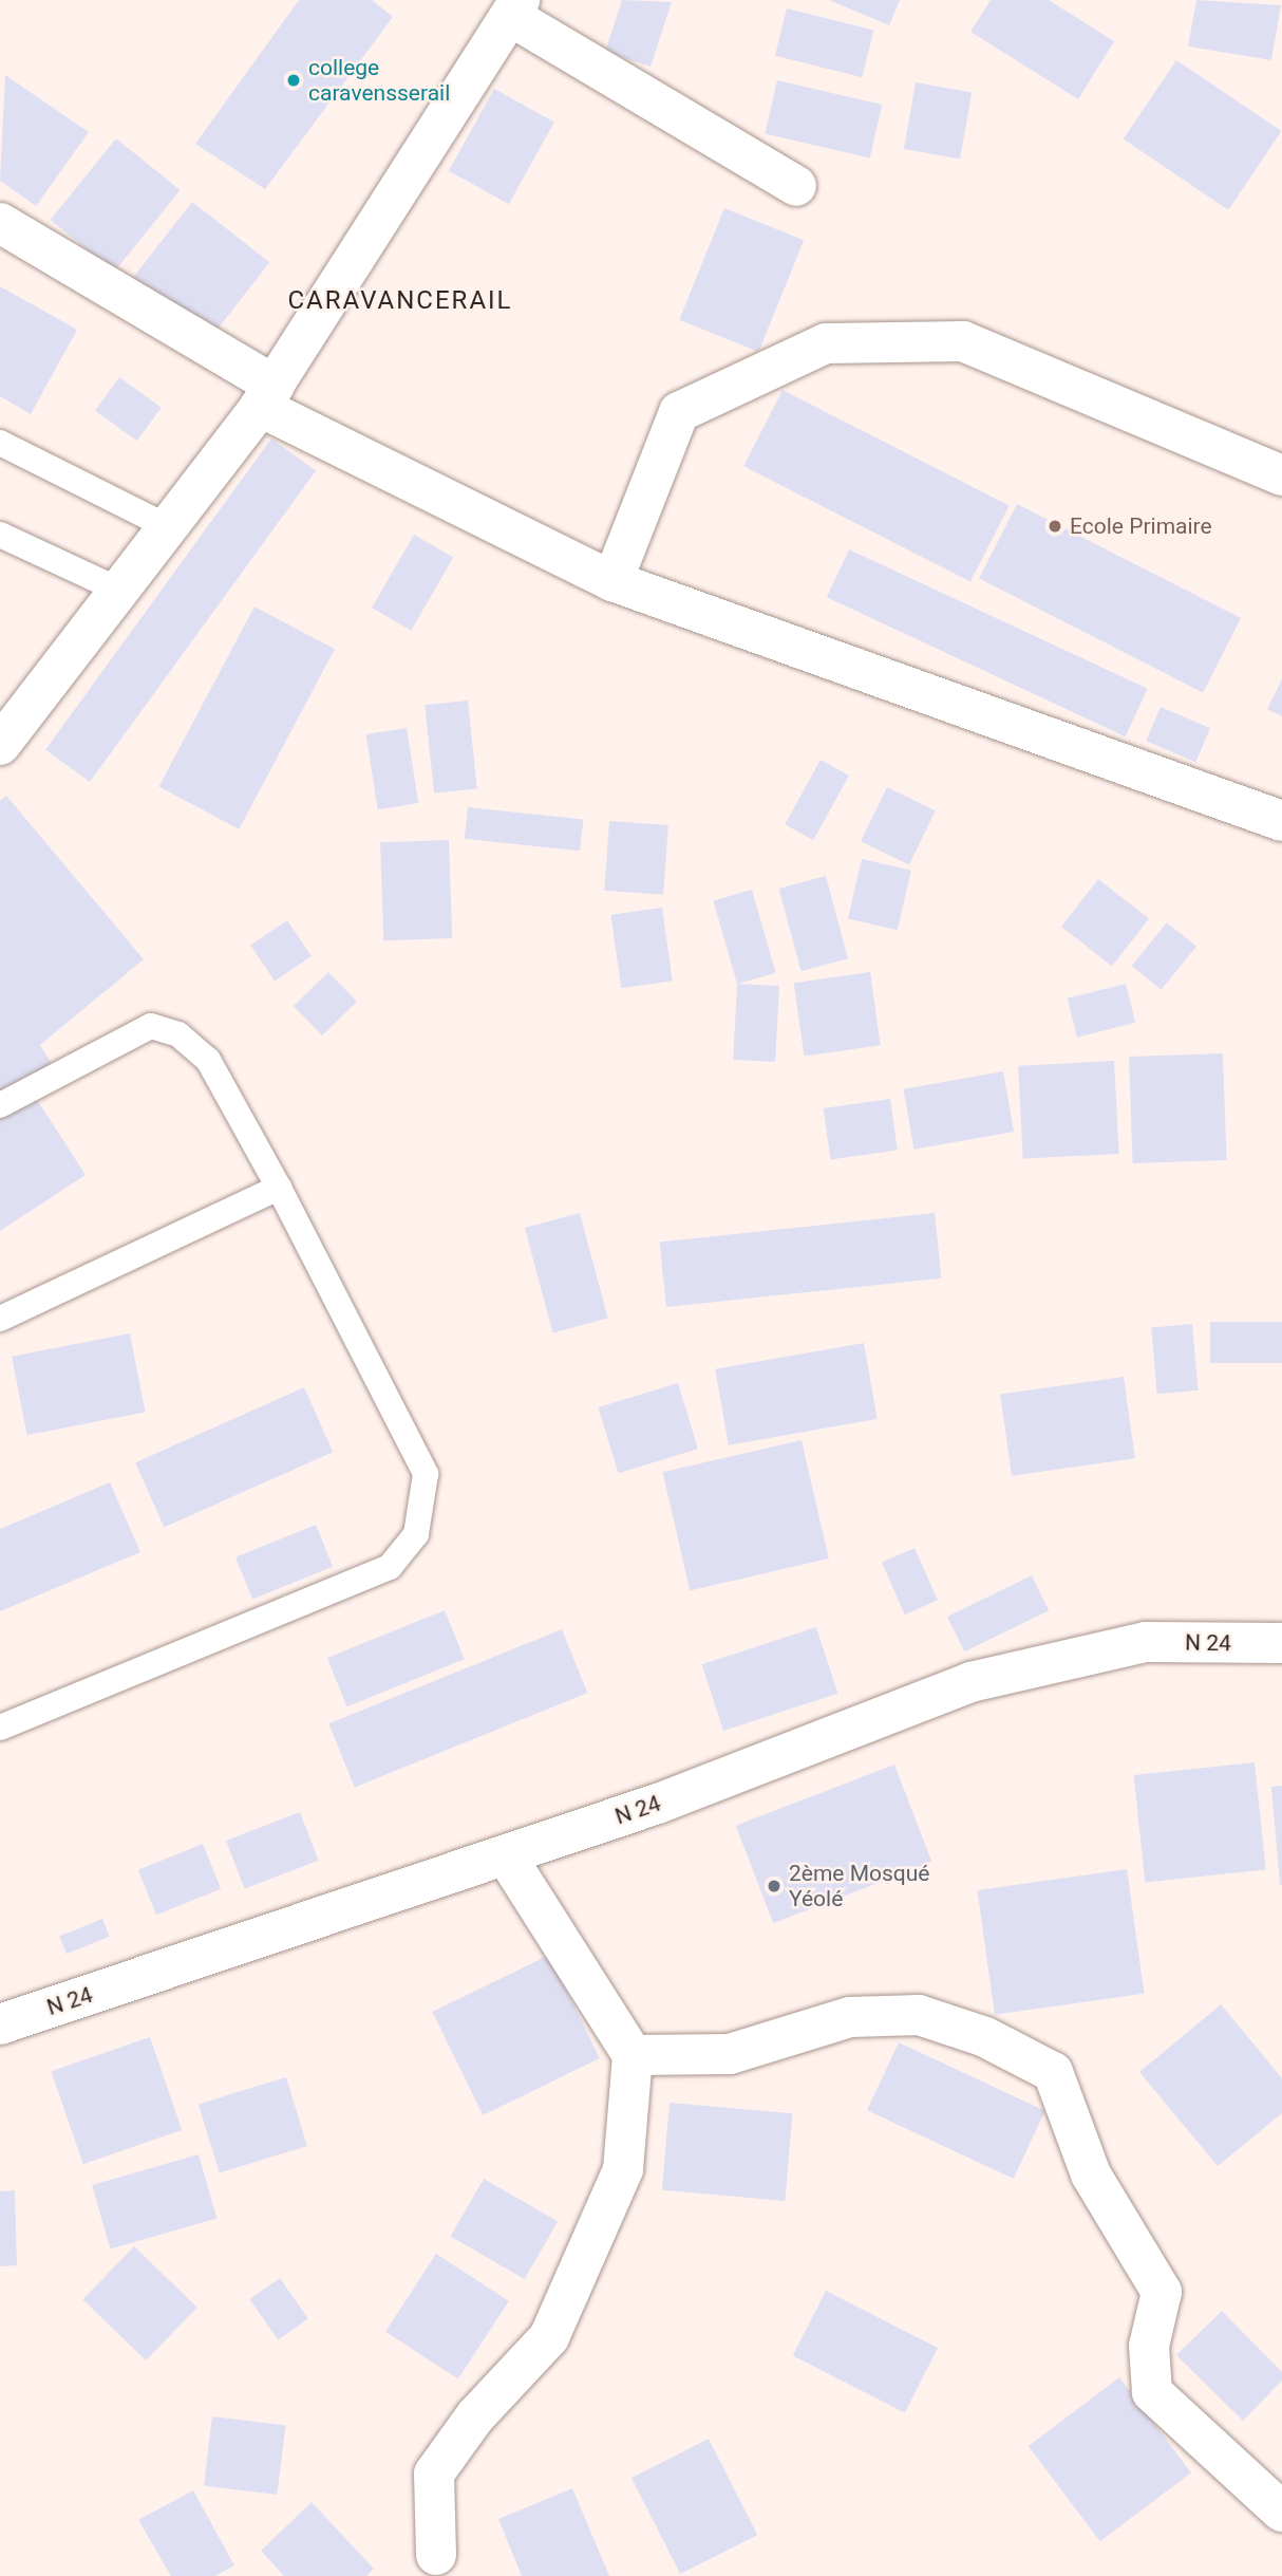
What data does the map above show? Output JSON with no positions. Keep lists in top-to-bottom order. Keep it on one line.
{"streets":{"street":["N 24"]},"districts":["CARAVANCERAIL"],"places":["college caravensserail","Ecole Primaire","2ème Mosqué Yéolé"]}
